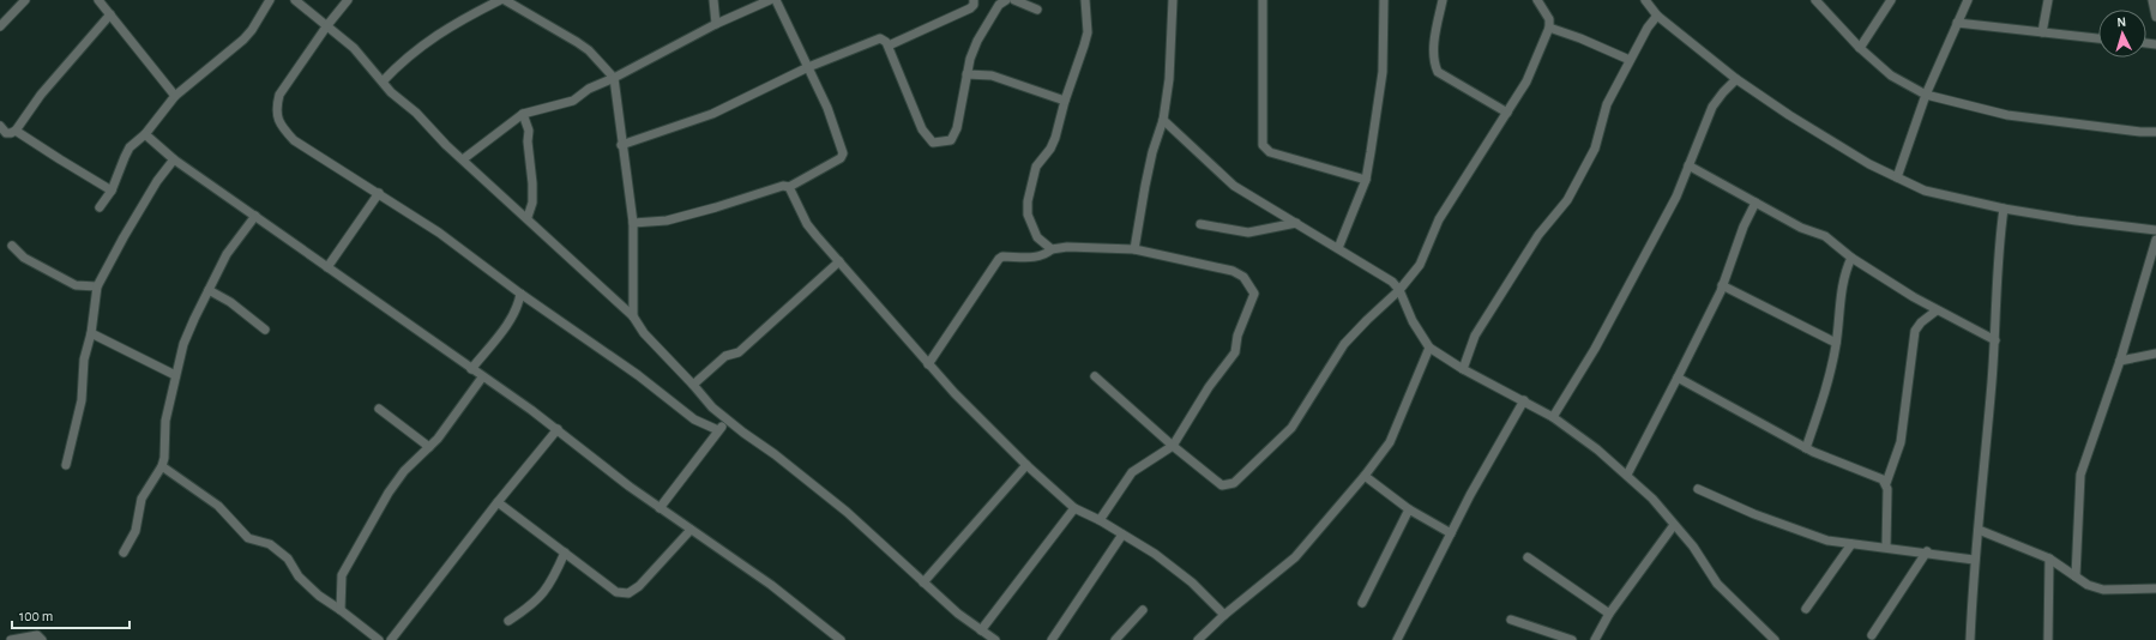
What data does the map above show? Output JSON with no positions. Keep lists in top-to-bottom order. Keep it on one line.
{"scale_bar":"100 m","north":"top"}
